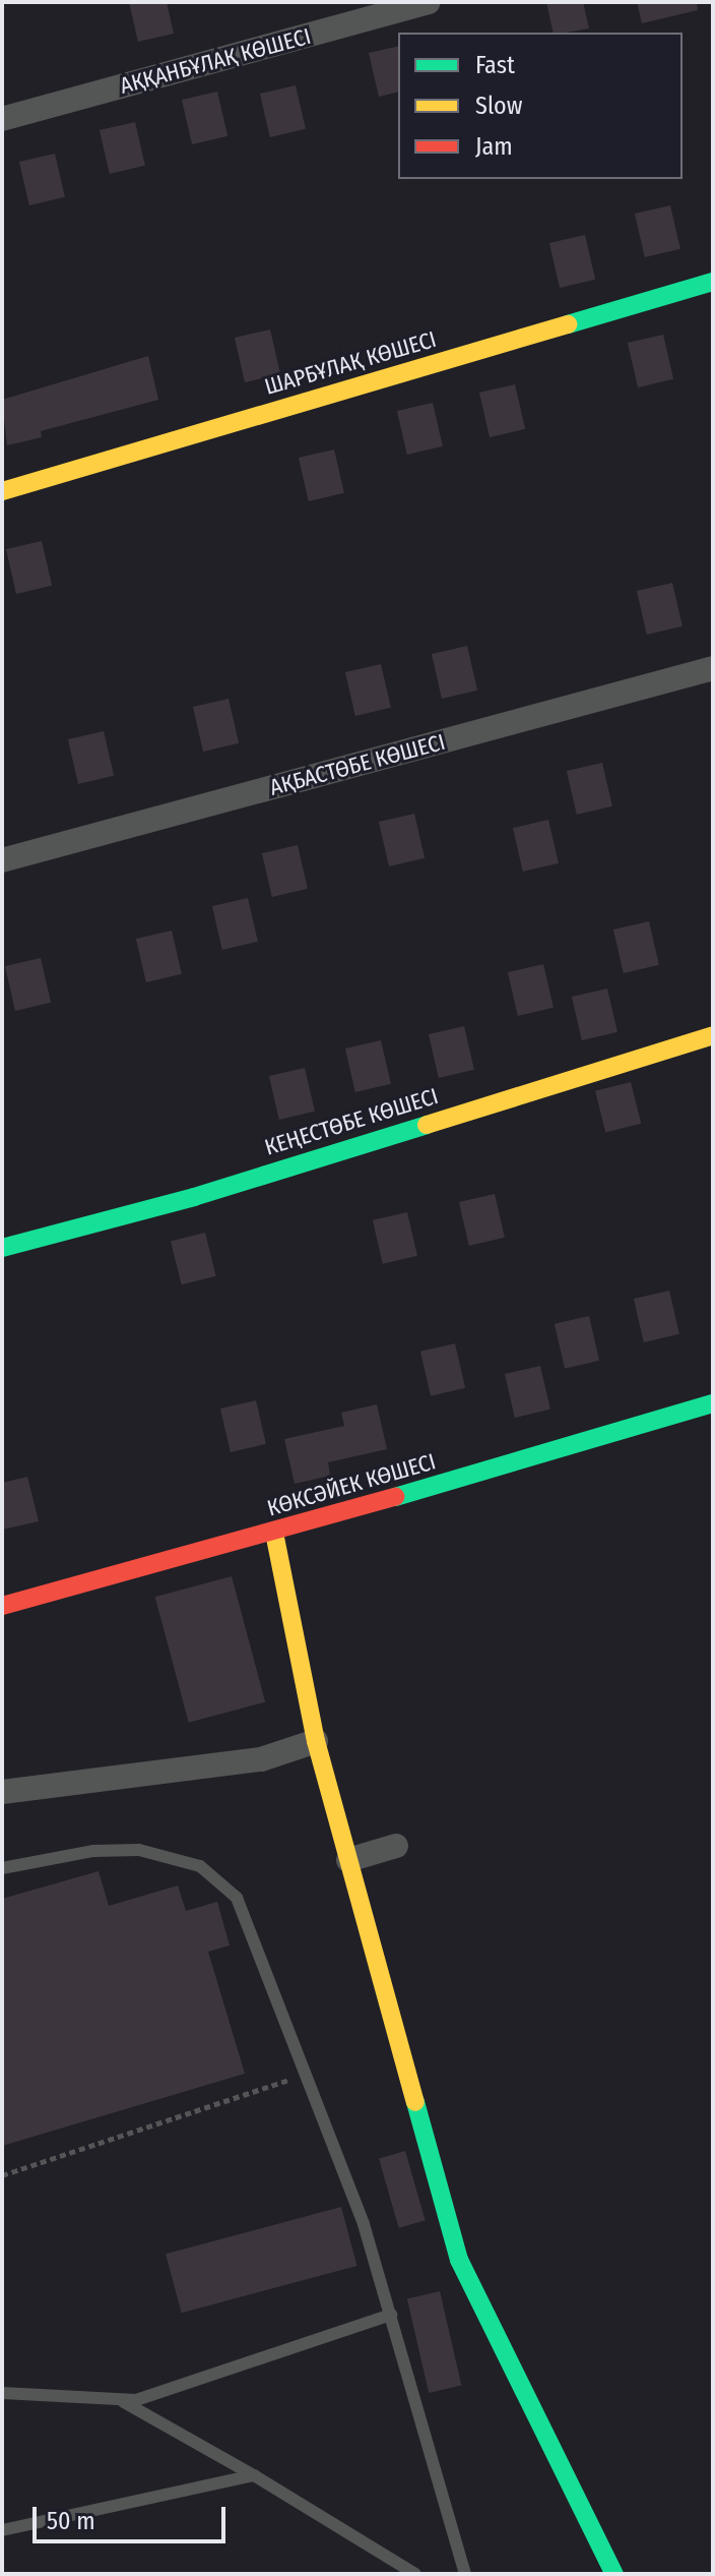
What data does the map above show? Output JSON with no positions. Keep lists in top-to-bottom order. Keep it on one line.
{"streets":{"street":["АҚҚАНБҰЛАҚ КӨШЕСІ","ШАРБҰЛАҚ КӨШЕСІ","АҚБАСТӨБЕ КӨШЕСІ","КЕҢЕСТӨБЕ КӨШЕСІ","КӨКСӘЙЕК КӨШЕСІ"]},"legend":["Fast","Slow","Jam"],"scale_bar":"50 m"}
